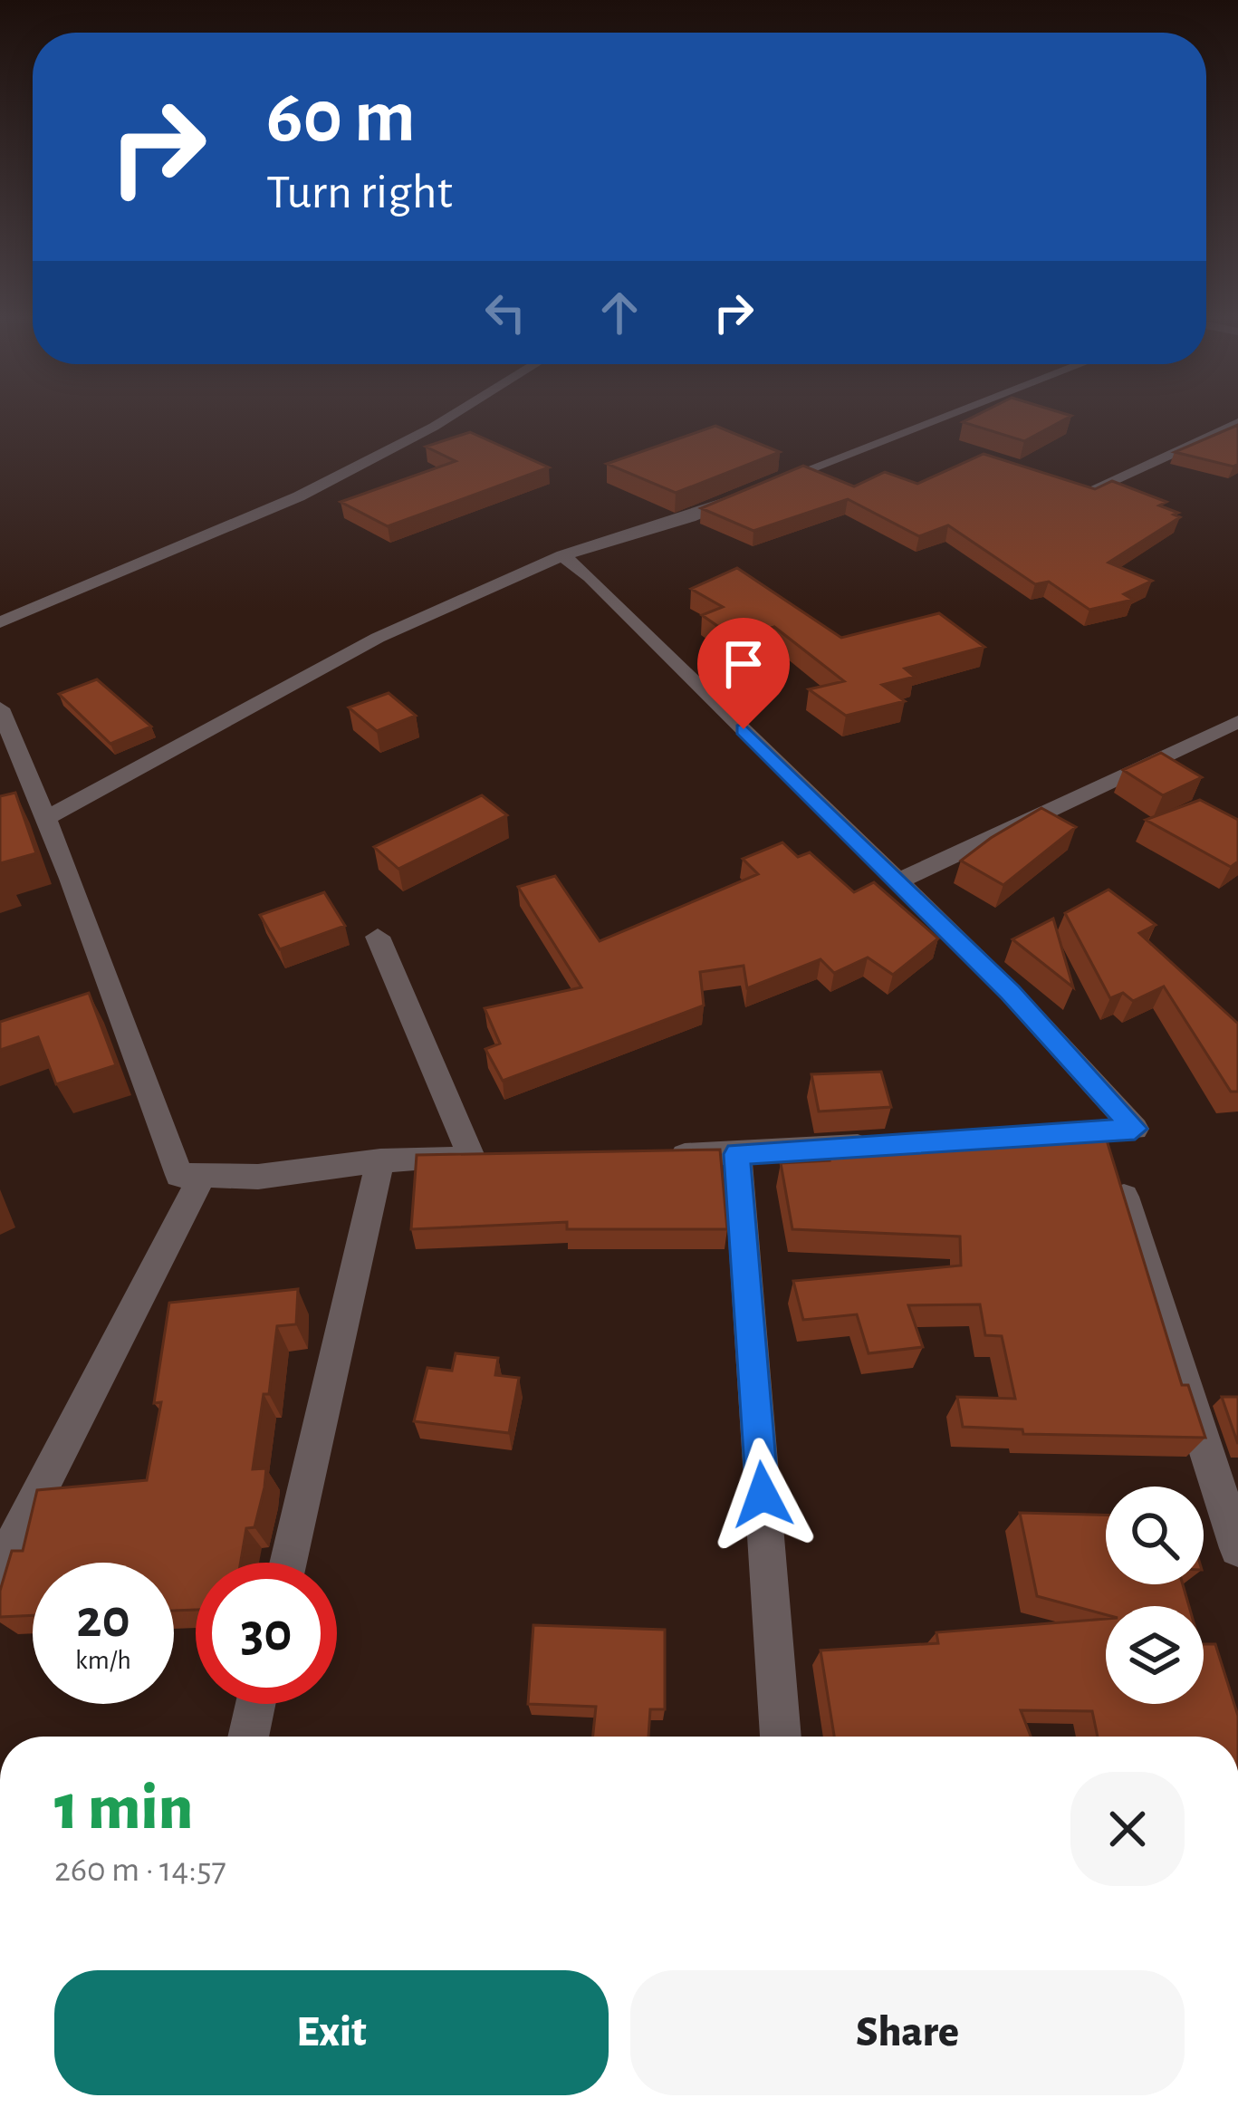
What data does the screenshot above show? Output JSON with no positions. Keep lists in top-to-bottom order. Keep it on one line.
{"page":{"turn":["60 m","Turn right"],"speed":"20 km/h","limit":"30","heading":["1 min","260 m · 14:57"],"buttons":["Exit","Share"]}}
